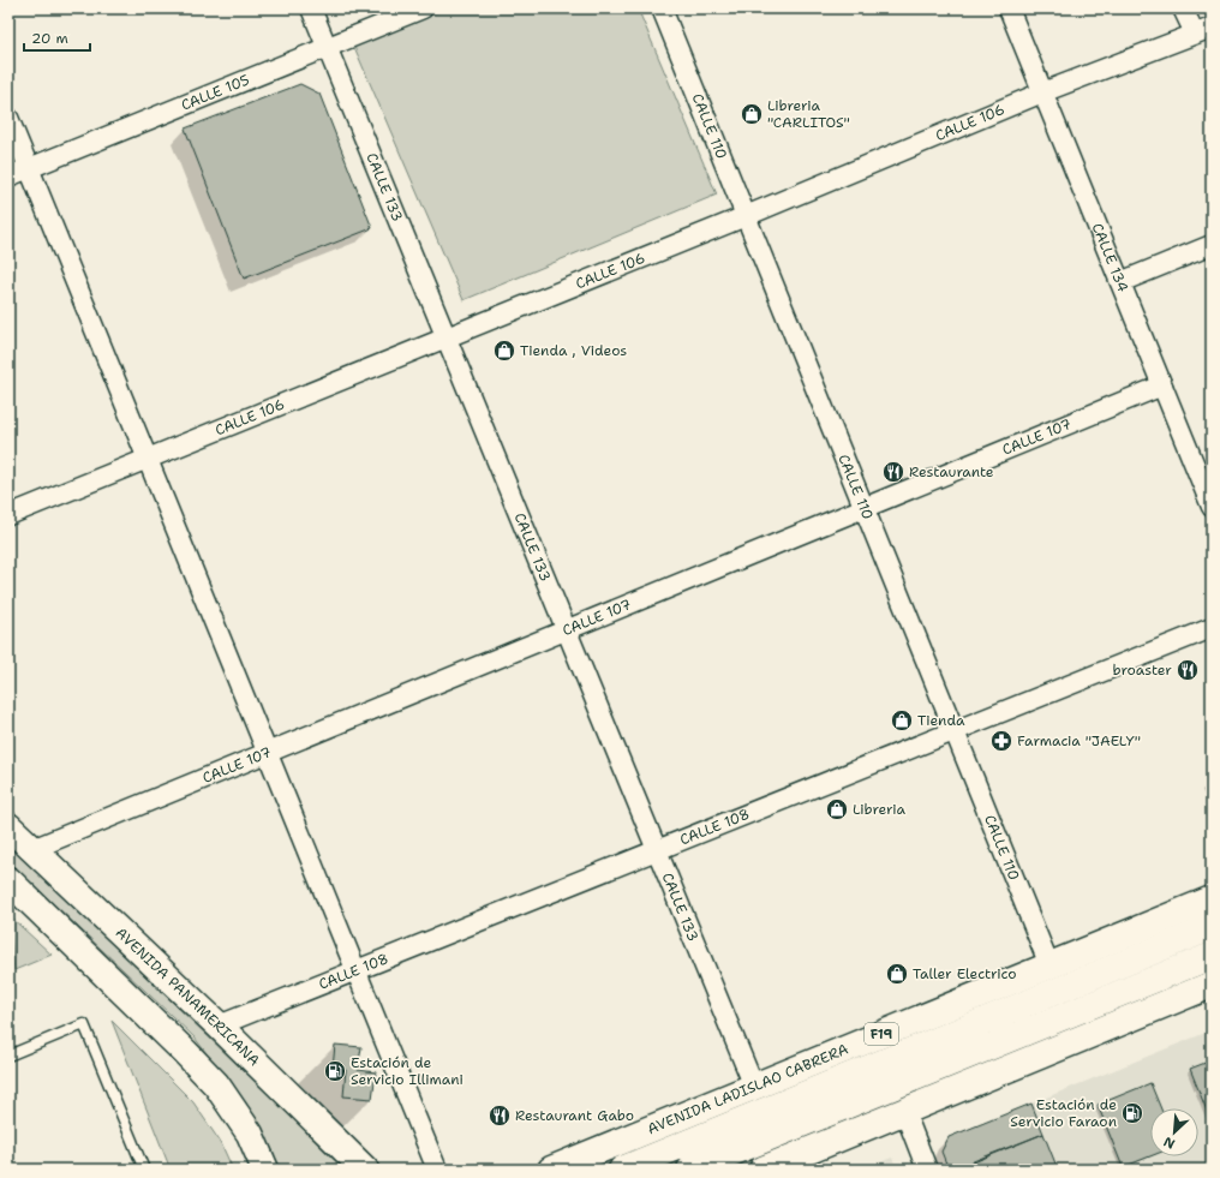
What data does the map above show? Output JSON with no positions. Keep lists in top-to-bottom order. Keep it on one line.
{"streets":{"main road":["AVENIDA PANAMERICANA","F19","AVENIDA LADISLAO CABRERA"],"street":["CALLE 105","CALLE 106","CALLE 110","CALLE 133","CALLE 134","CALLE 107","CALLE 108"]},"crossings":[["CALLE 105","CALLE 133"],["CALLE 106","CALLE 110"],["CALLE 106","CALLE 133"],["CALLE 106","CALLE 134"],["CALLE 110","CALLE 107"],["CALLE 110","CALLE 108"],["CALLE 110","AVENIDA LADISLAO CABRERA"],["CALLE 133","CALLE 107"],["CALLE 133","CALLE 108"],["CALLE 133","AVENIDA LADISLAO CABRERA"],["CALLE 134","CALLE 107"],["CALLE 107","AVENIDA PANAMERICANA"],["CALLE 108","AVENIDA PANAMERICANA"]],"places":{"shop":["Libreria \"CARLITOS\"","Tienda , Videos","Tienda","Libreria","Taller Electrico"],"restaurant":["Restaurante","broaster","Restaurant Gabo"],"pharmacy":["Farmacia \"JAELY\""],"fuel station":["Estación de Servicio Illimani","Estación de Servicio Faraon"]},"scale_bar":"20 m","north":"bottom left"}
